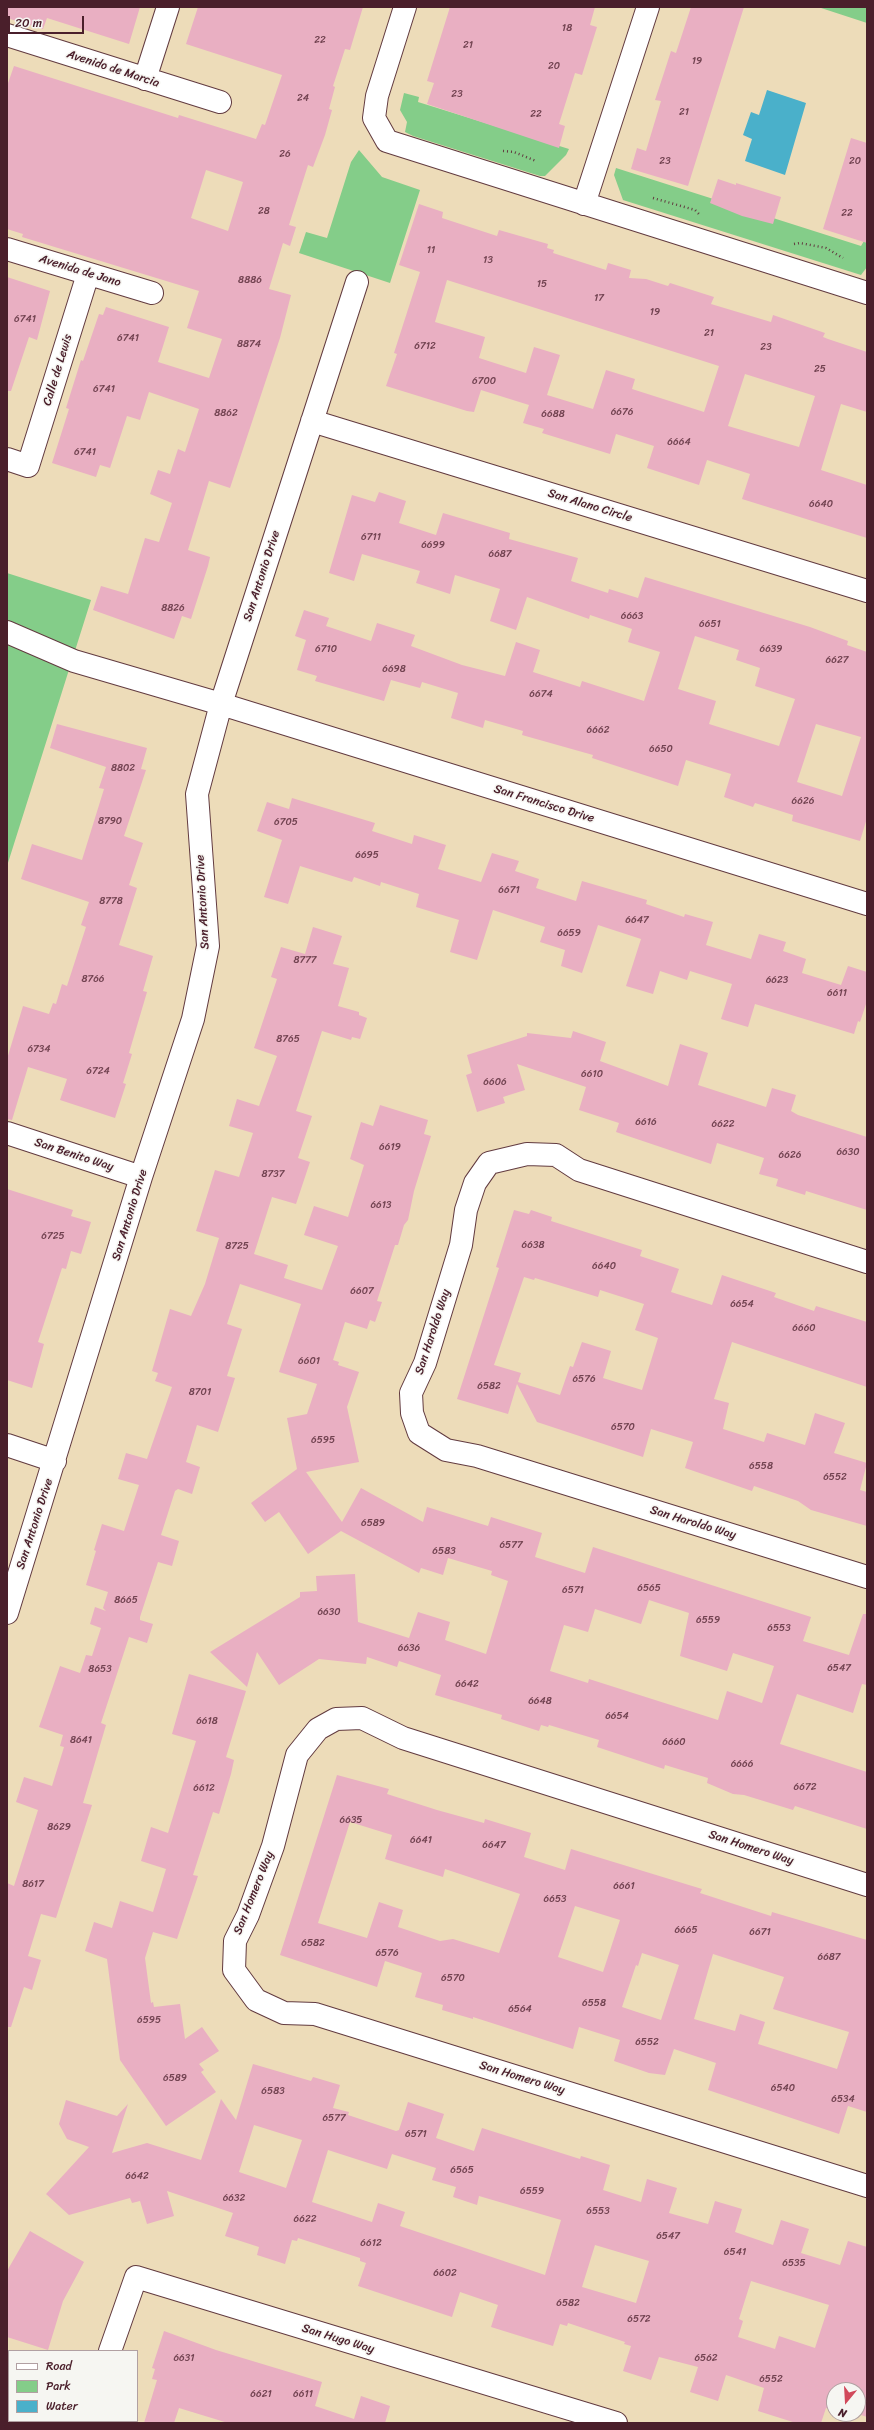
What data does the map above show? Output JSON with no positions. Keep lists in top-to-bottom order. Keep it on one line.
{"streets":{"street":["Avenido de Marcia","Avenida de Jano","Calle de Lewis","San Alano Circle","San Antonio Drive","San Francisco Drive","San Benito Way","San Haroldo Way","San Homero Way","San Hugo Way"]},"crossings":[["Avenida de Jano","Calle de Lewis"],["San Alano Circle","San Antonio Drive"],["San Antonio Drive","San Francisco Drive"],["San Antonio Drive","San Benito Way"]],"house_numbers":["18","22","21","19","20","23","24","21","22","26","23","20","28","22","11","13","8886","15","17","19","6741","21","6741","8874","6712","23","25","6700","6741","6676","8862","6688","6664","6741","6640","6711","6699","6687","8826","6663","6651","6710","6639","6627","6698","6674","6662","6650","8802","6626","8790","6705","6695","6671","8778","6647","6659","8777","8766","6623","6611","8765","6734","6724","6610","6606","6616","6622","6619","6630","6626","8737","6613","6725","6638","8725","6640","6607","6654","6660","6601","6576","6582","8701","6570","6595","6558","6552","6589","6577","6583","6565","6571","8665","6630","6559","6553","6636","6547","8653","6642","6648","6654","6618","8641","6660","6666","6672","6612","6635","8629","6641","6647","8617","6661","6653","6665","6671","6582","6576","6687","6570","6558","6564","6595","6552","6589","6540","6583","6534","6577","6571","6565","6642","6559","6632","6553","6622","6547","6612","6541","6535","6602","6582","6572","6631","6562","6552","6621","6611"],"legend":["Road","Park","Water"],"scale_bar":"20 m","north":"bottom"}
